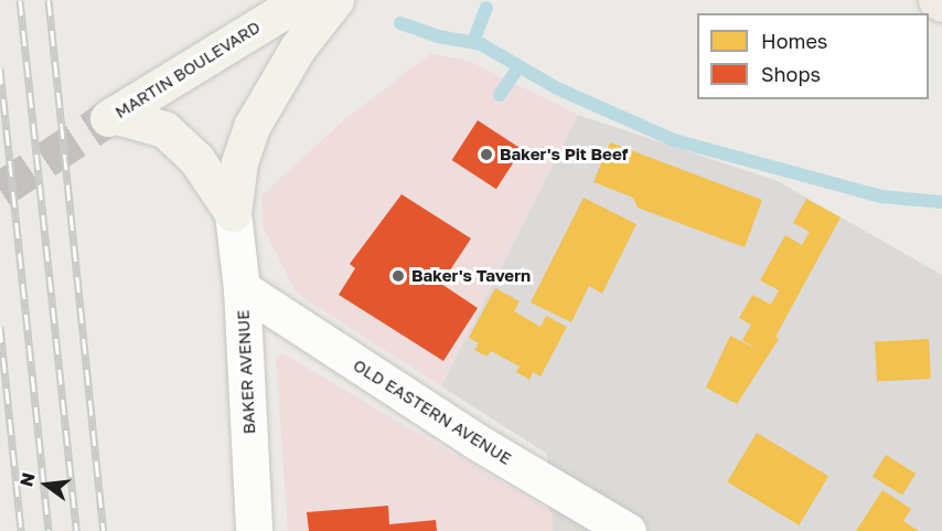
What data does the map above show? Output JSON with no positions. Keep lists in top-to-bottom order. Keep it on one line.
{"streets":{"main road":["MARTIN BOULEVARD"],"street":["BAKER AVENUE","OLD EASTERN AVENUE"]},"crossings":[["MARTIN BOULEVARD","BAKER AVENUE"],["BAKER AVENUE","OLD EASTERN AVENUE"]],"places":["Baker's Pit Beef","Baker's Tavern"],"legend":["Homes","Shops"],"north":"left"}
